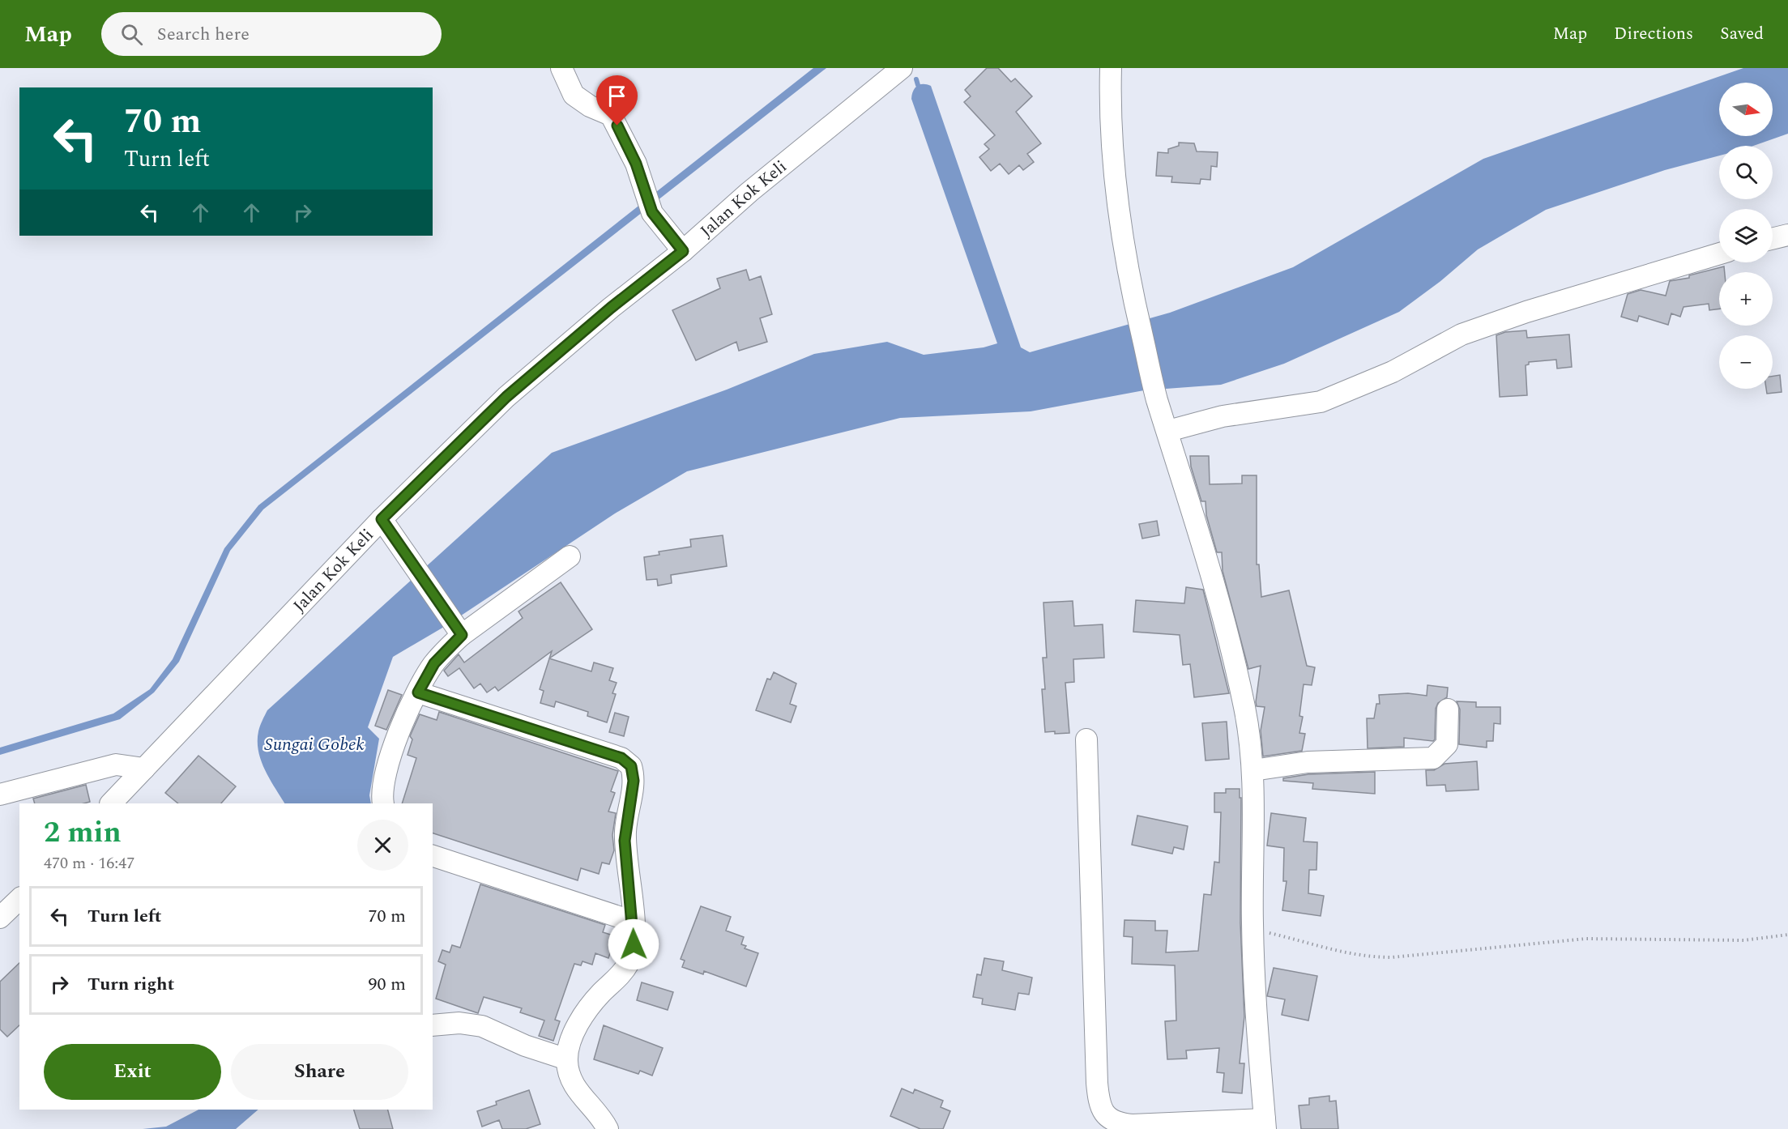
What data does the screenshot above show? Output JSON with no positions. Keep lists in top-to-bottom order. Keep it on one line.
{"streets":{"street":["Jalan Kok Keli"]},"water":["Sungai Gobek"],"north":"right","page":{"header":"Map","search":"Search here","nav":["Map","Directions","Saved"],"map_buttons":["+","−"],"turn":["70 m","Turn left"],"heading":["2 min","470 m · 16:47"],"list":[{"name":"Turn left","value":"70 m"},{"name":"Turn right","value":"90 m"}],"buttons":["Exit","Share"]}}
